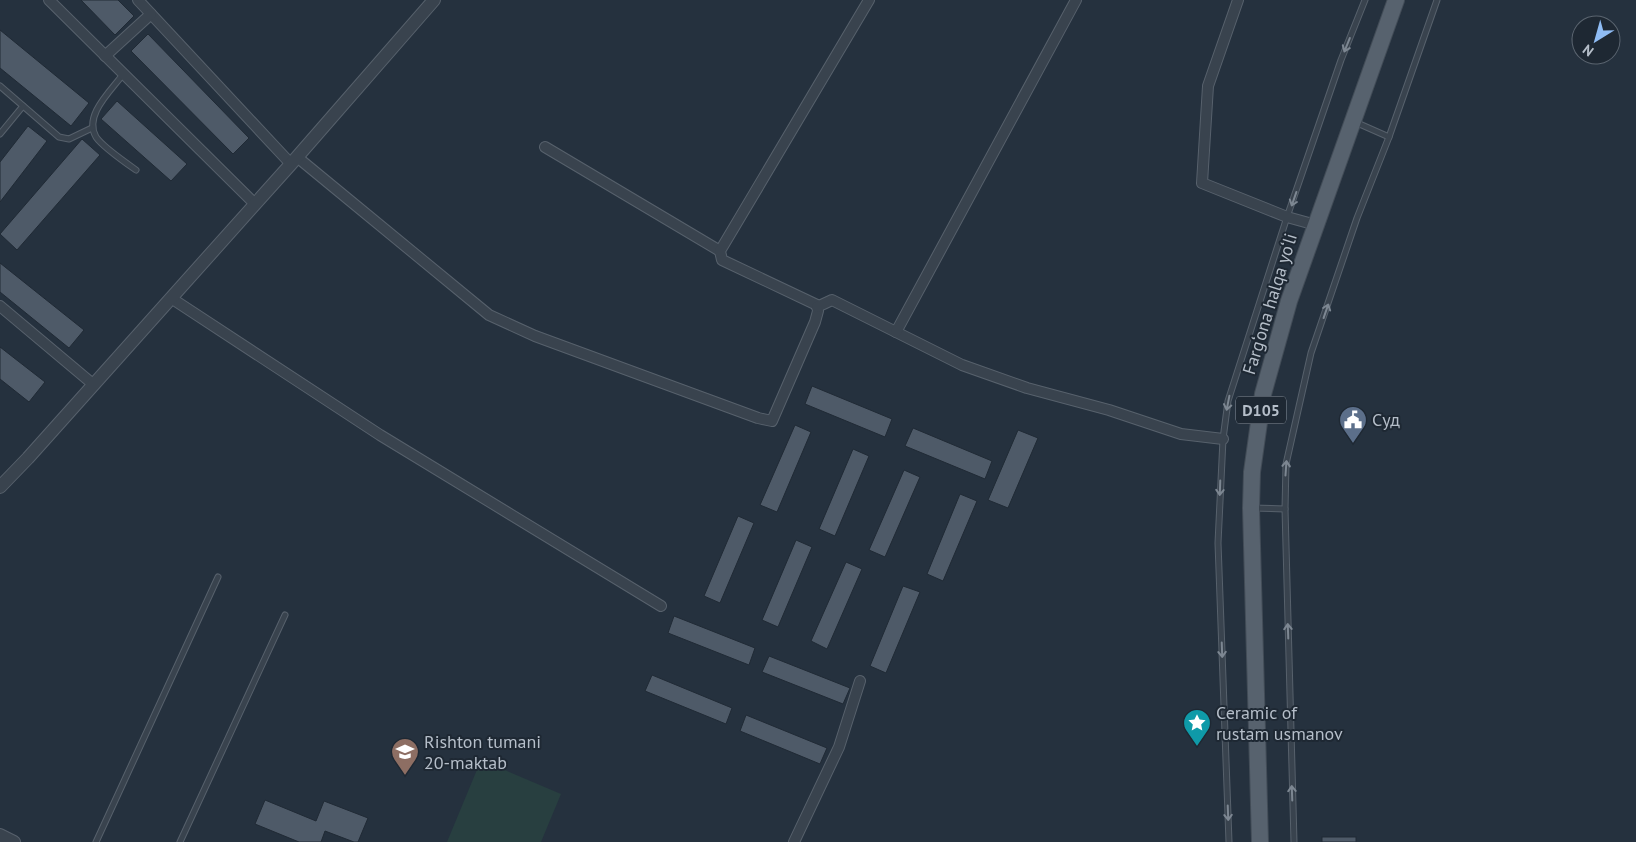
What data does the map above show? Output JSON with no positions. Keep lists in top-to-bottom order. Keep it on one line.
{"streets":{"main road":["Farg‘ona halqa yo‘li","D105"]},"places":{"public building":["Суд"],"place":["Ceramic of rustam usmanov"],"school or university":["Rishton tumani 20-maktab"]},"north":"bottom left"}
